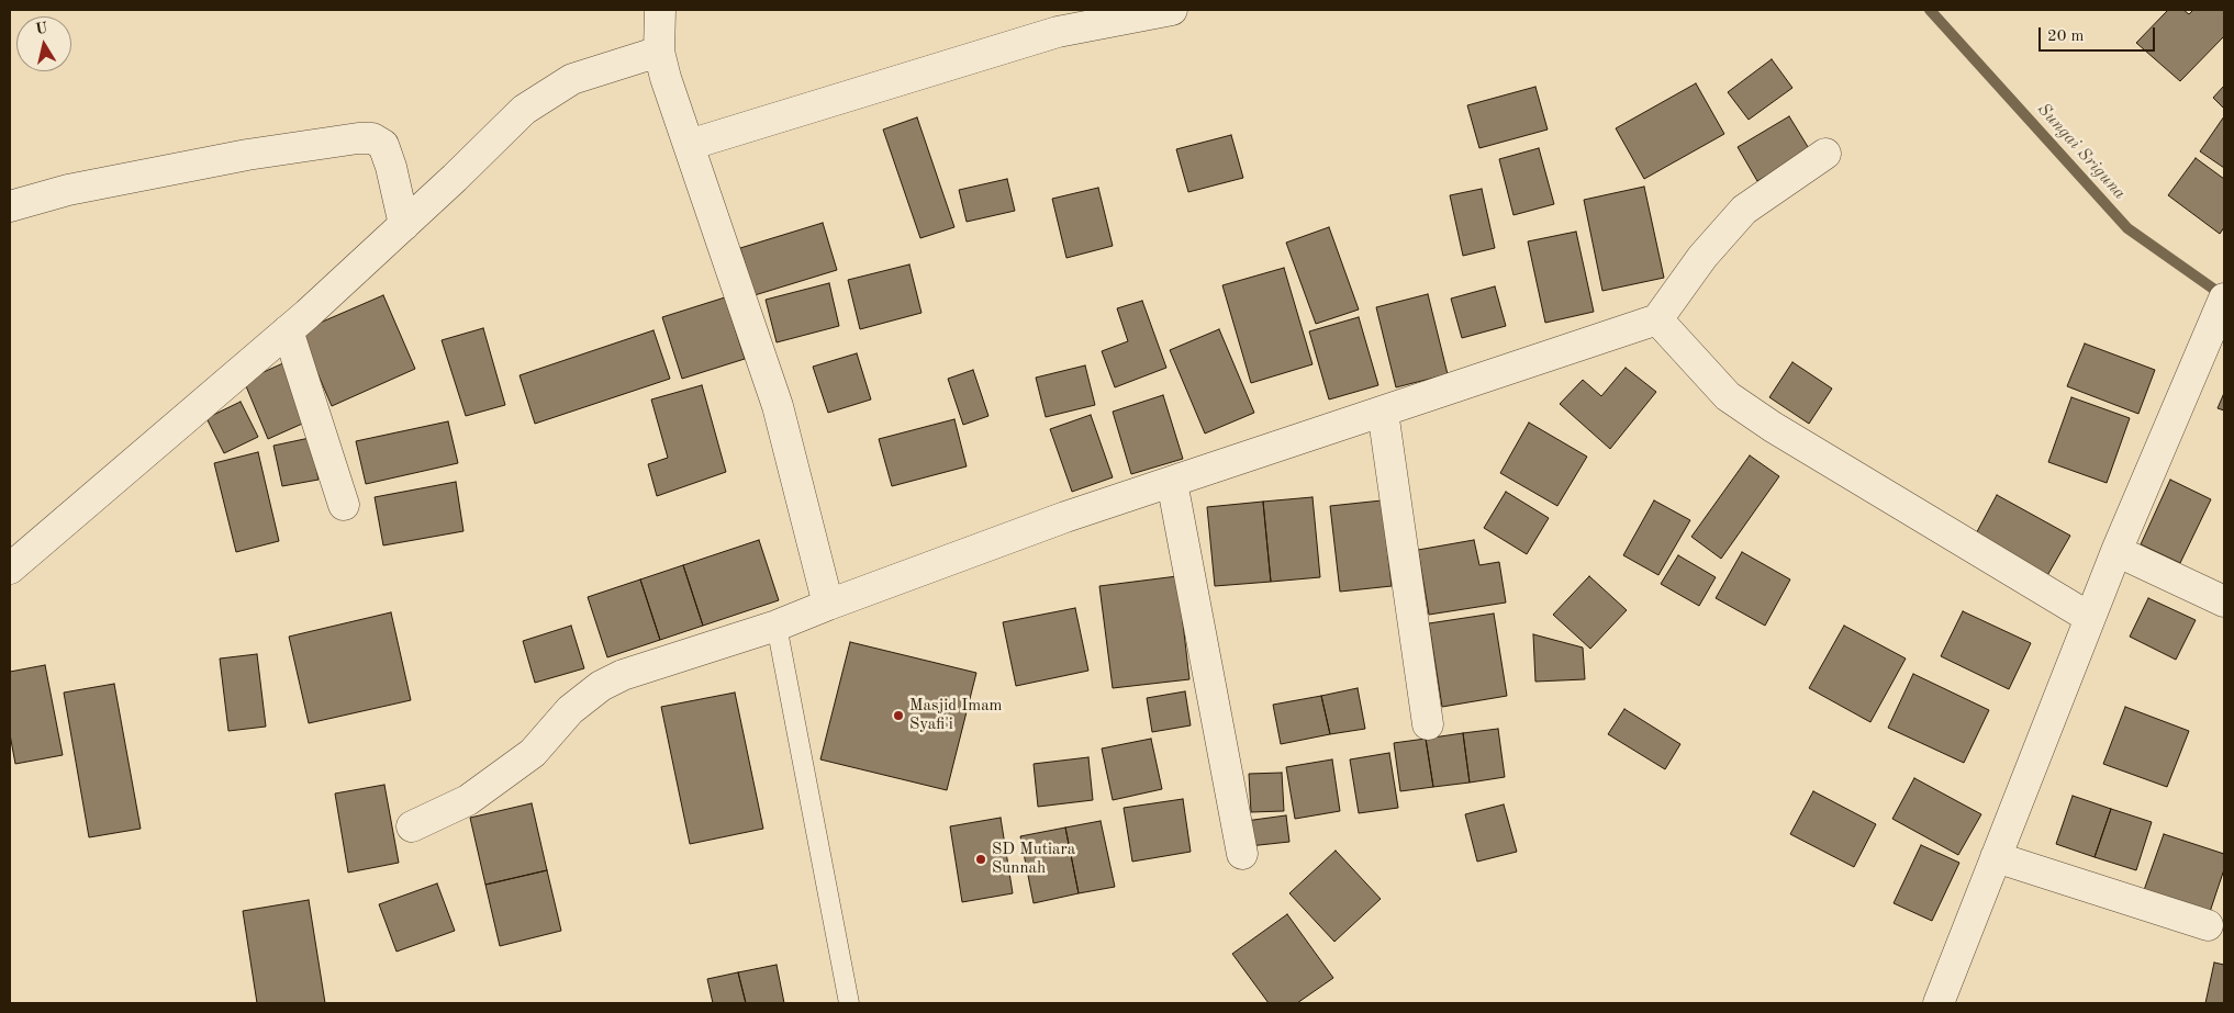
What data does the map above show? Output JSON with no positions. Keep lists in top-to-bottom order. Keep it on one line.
{"water":["Sungai Sriguna"],"places":["Masjid Imam Syafi'i","SD Mutiara Sunnah"],"scale_bar":"20 m","north":"top"}
